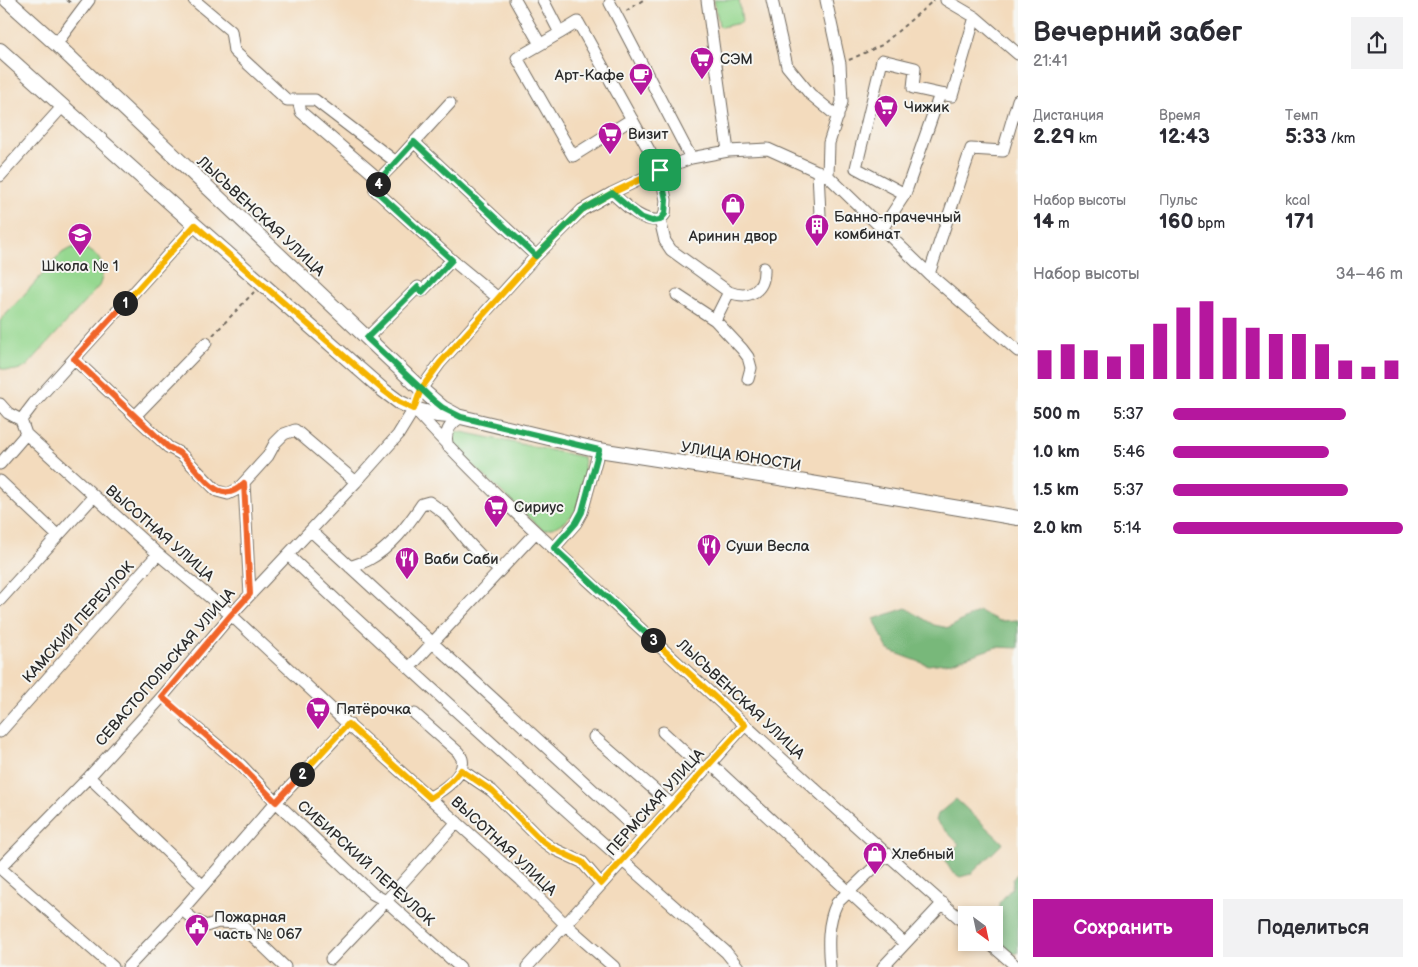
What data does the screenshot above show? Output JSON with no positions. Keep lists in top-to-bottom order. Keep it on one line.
{"streets":{"main road":["ЛЫСЬВЕНСКАЯ УЛИЦА","УЛИЦА ЮНОСТИ","СЕВАСТОПОЛЬСКАЯ УЛИЦА"],"street":["ВЫСОТНАЯ УЛИЦА","КАМСКИЙ ПЕРЕУЛОК","ПЕРМСКАЯ УЛИЦА","СИБИРСКИЙ ПЕРЕУЛОК"]},"crossings":[["ЛЫСЬВЕНСКАЯ УЛИЦА","УЛИЦА ЮНОСТИ"],["ЛЫСЬВЕНСКАЯ УЛИЦА","СЕВАСТОПОЛЬСКАЯ УЛИЦА"],["ЛЫСЬВЕНСКАЯ УЛИЦА","ПЕРМСКАЯ УЛИЦА"],["ВЫСОТНАЯ УЛИЦА","КАМСКИЙ ПЕРЕУЛОК"],["ВЫСОТНАЯ УЛИЦА","СЕВАСТОПОЛЬСКАЯ УЛИЦА"],["ВЫСОТНАЯ УЛИЦА","ПЕРМСКАЯ УЛИЦА"]],"places":{"supermarket":["СЭМ","Чижик","Визит","Сириус","Пятёрочка"],"cafe":["Арт-Кафе"],"shop":["Аринин двор","Хлебный"],"building":["Банно-прачечный комбинат"],"school or university":["Школа № 1"],"restaurant":["Суши Весла","Ваби Саби"],"public building":["Пожарная часть № 067"]},"north":"bottom right","page":{"heading":["Вечерний забег","21:41"],"stats":[["Дистанция","2.29 km"],["Время","12:43"],["Темп","5:33 /km"],["Набор высоты","14 m"],["Пульс","160 bpm"],["kcal","171"]],"pins":["4","1","3","2"],"chart":["Набор высоты","34–46 m"],"list":[{"name":"500 m","note":"5:37"},{"name":"1.0 km","note":"5:46"},{"name":"1.5 km","note":"5:37"},{"name":"2.0 km","note":"5:14"}],"buttons":["Сохранить","Поделиться"]}}
